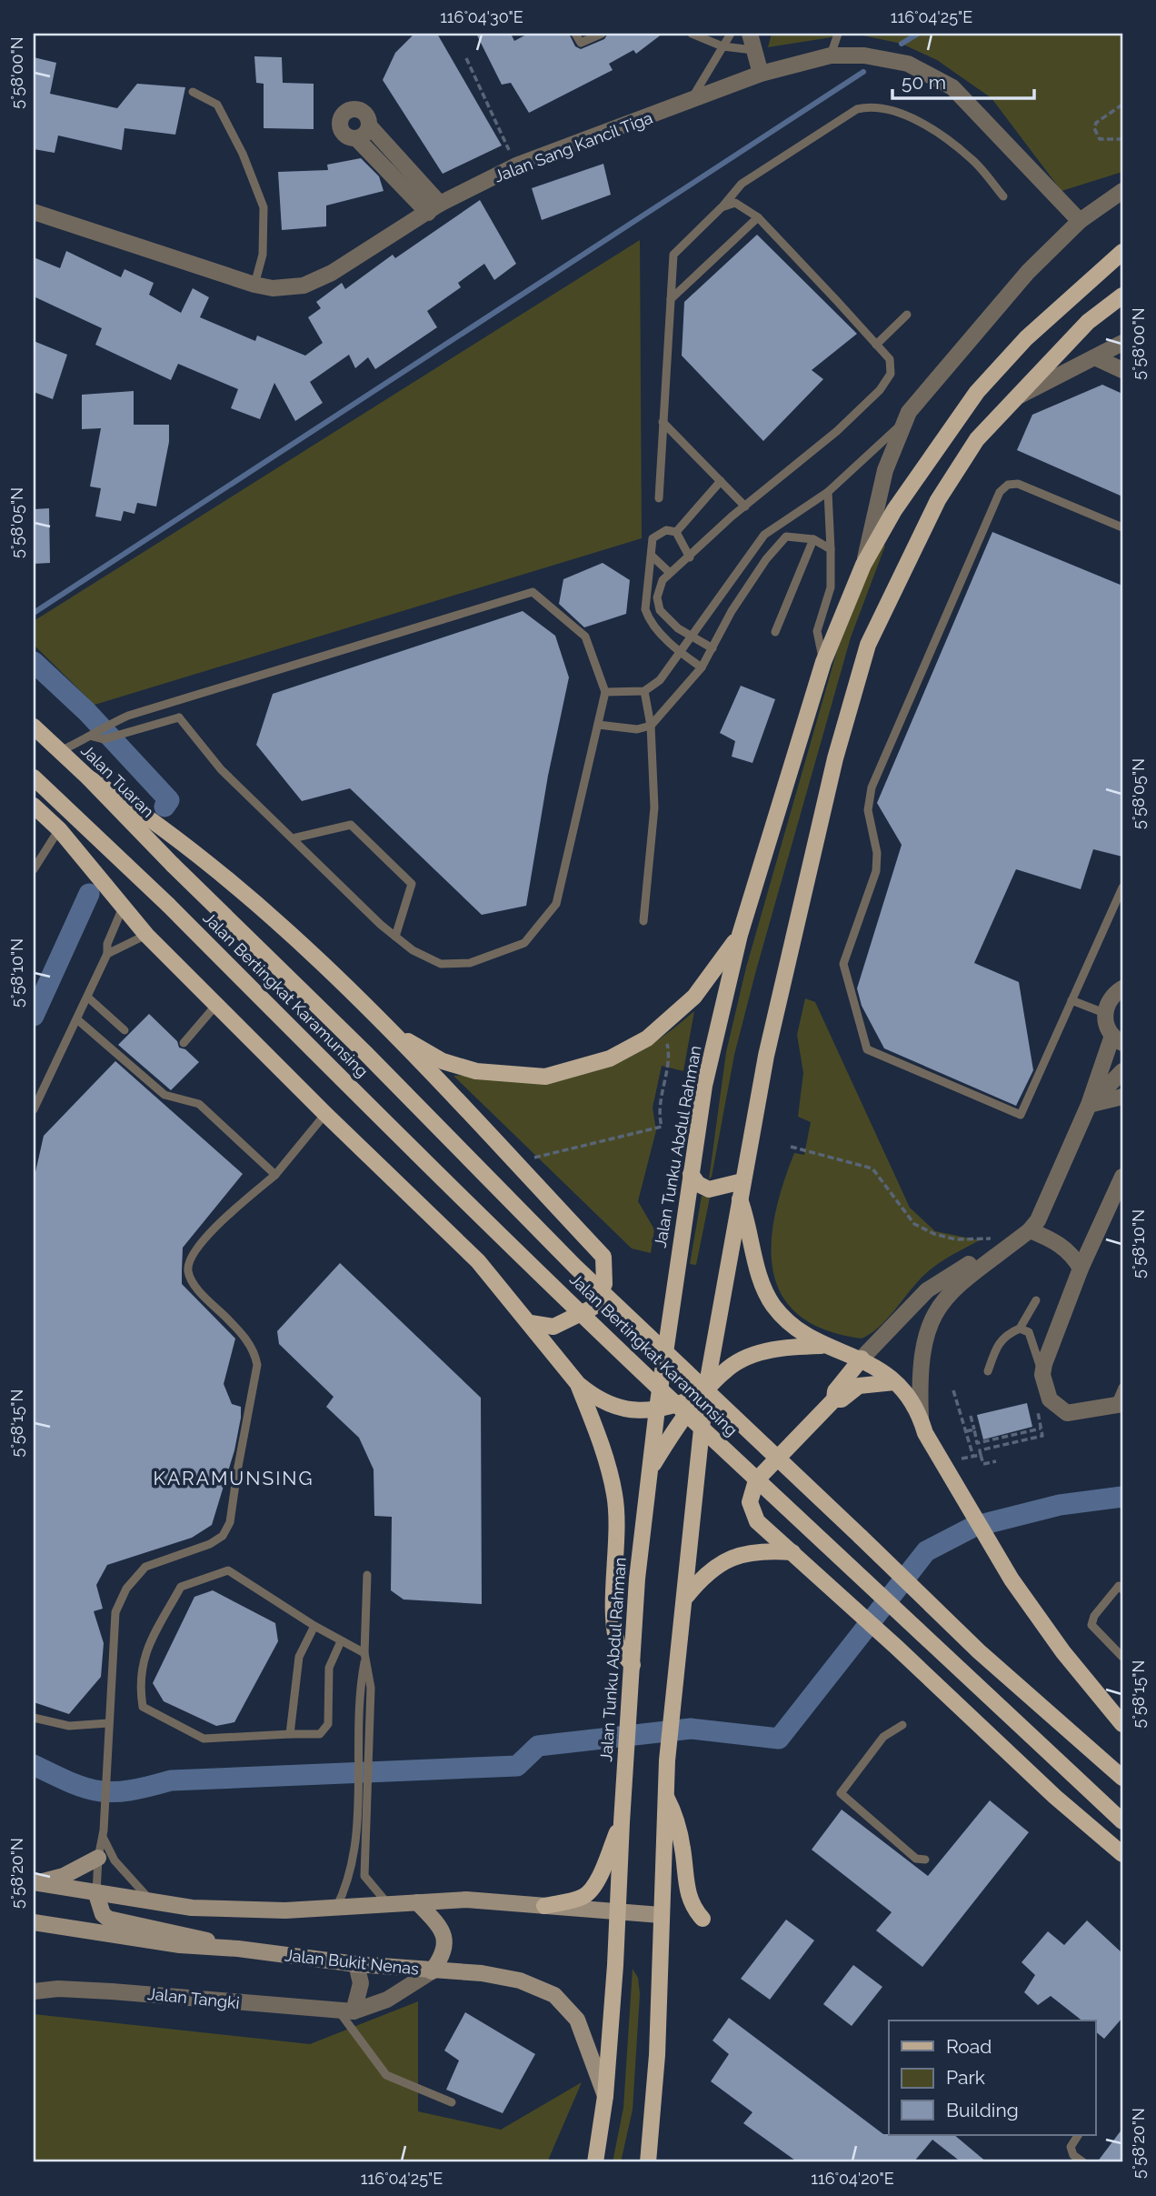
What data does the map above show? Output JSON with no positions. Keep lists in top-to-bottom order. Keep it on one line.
{"streets":{"main road":["Jalan Tuaran","Jalan Bertingkat Karamunsing","Jalan Tunku Abdul Rahman","Jalan Bukit Nenas"],"street":["Jalan Sang Kancil Tiga","Jalan Tangki"]},"crossings":[["Jalan Tuaran","Jalan Bertingkat Karamunsing"],["Jalan Tunku Abdul Rahman","Jalan Bukit Nenas"],["Jalan Bukit Nenas","Jalan Tangki"]],"districts":["KARAMUNSING"],"legend":["Road","Park","Building"],"scale_bar":"50 m","coordinates":["116°04'30\"E","116°04'25\"E","5°58'00\"N","5°58'05\"N","5°58'10\"N","5°58'15\"N","5°58'20\"N","116°04'20\"E"]}
